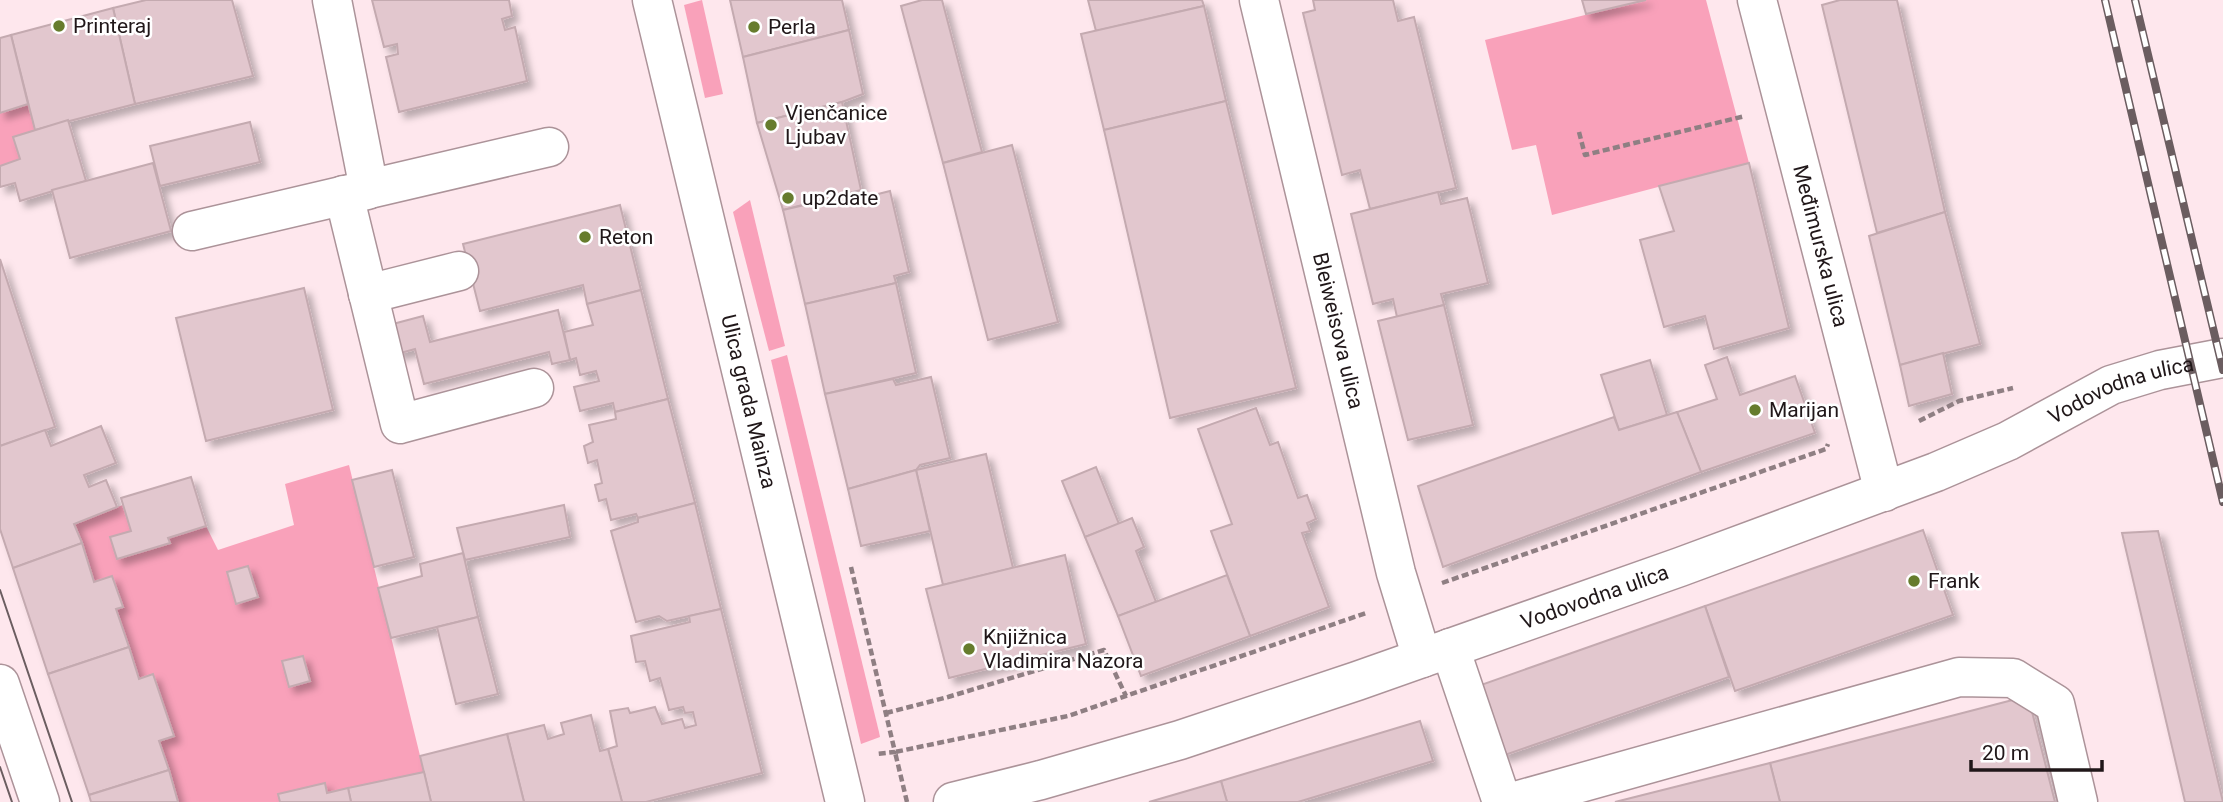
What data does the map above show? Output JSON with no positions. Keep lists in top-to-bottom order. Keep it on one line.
{"streets":{"street":["Međimurska ulica","Bleiweisova ulica","Vodovodna ulica","Ulica grada Mainza"]},"crossings":[["Međimurska ulica","Vodovodna ulica"],["Bleiweisova ulica","Vodovodna ulica"]],"places":["Printeraj","Perla","Vjenčanice Ljubav","up2date","Reton","Marijan","Frank","Knjižnica Vladimira Nazora"],"scale_bar":"20 m"}
